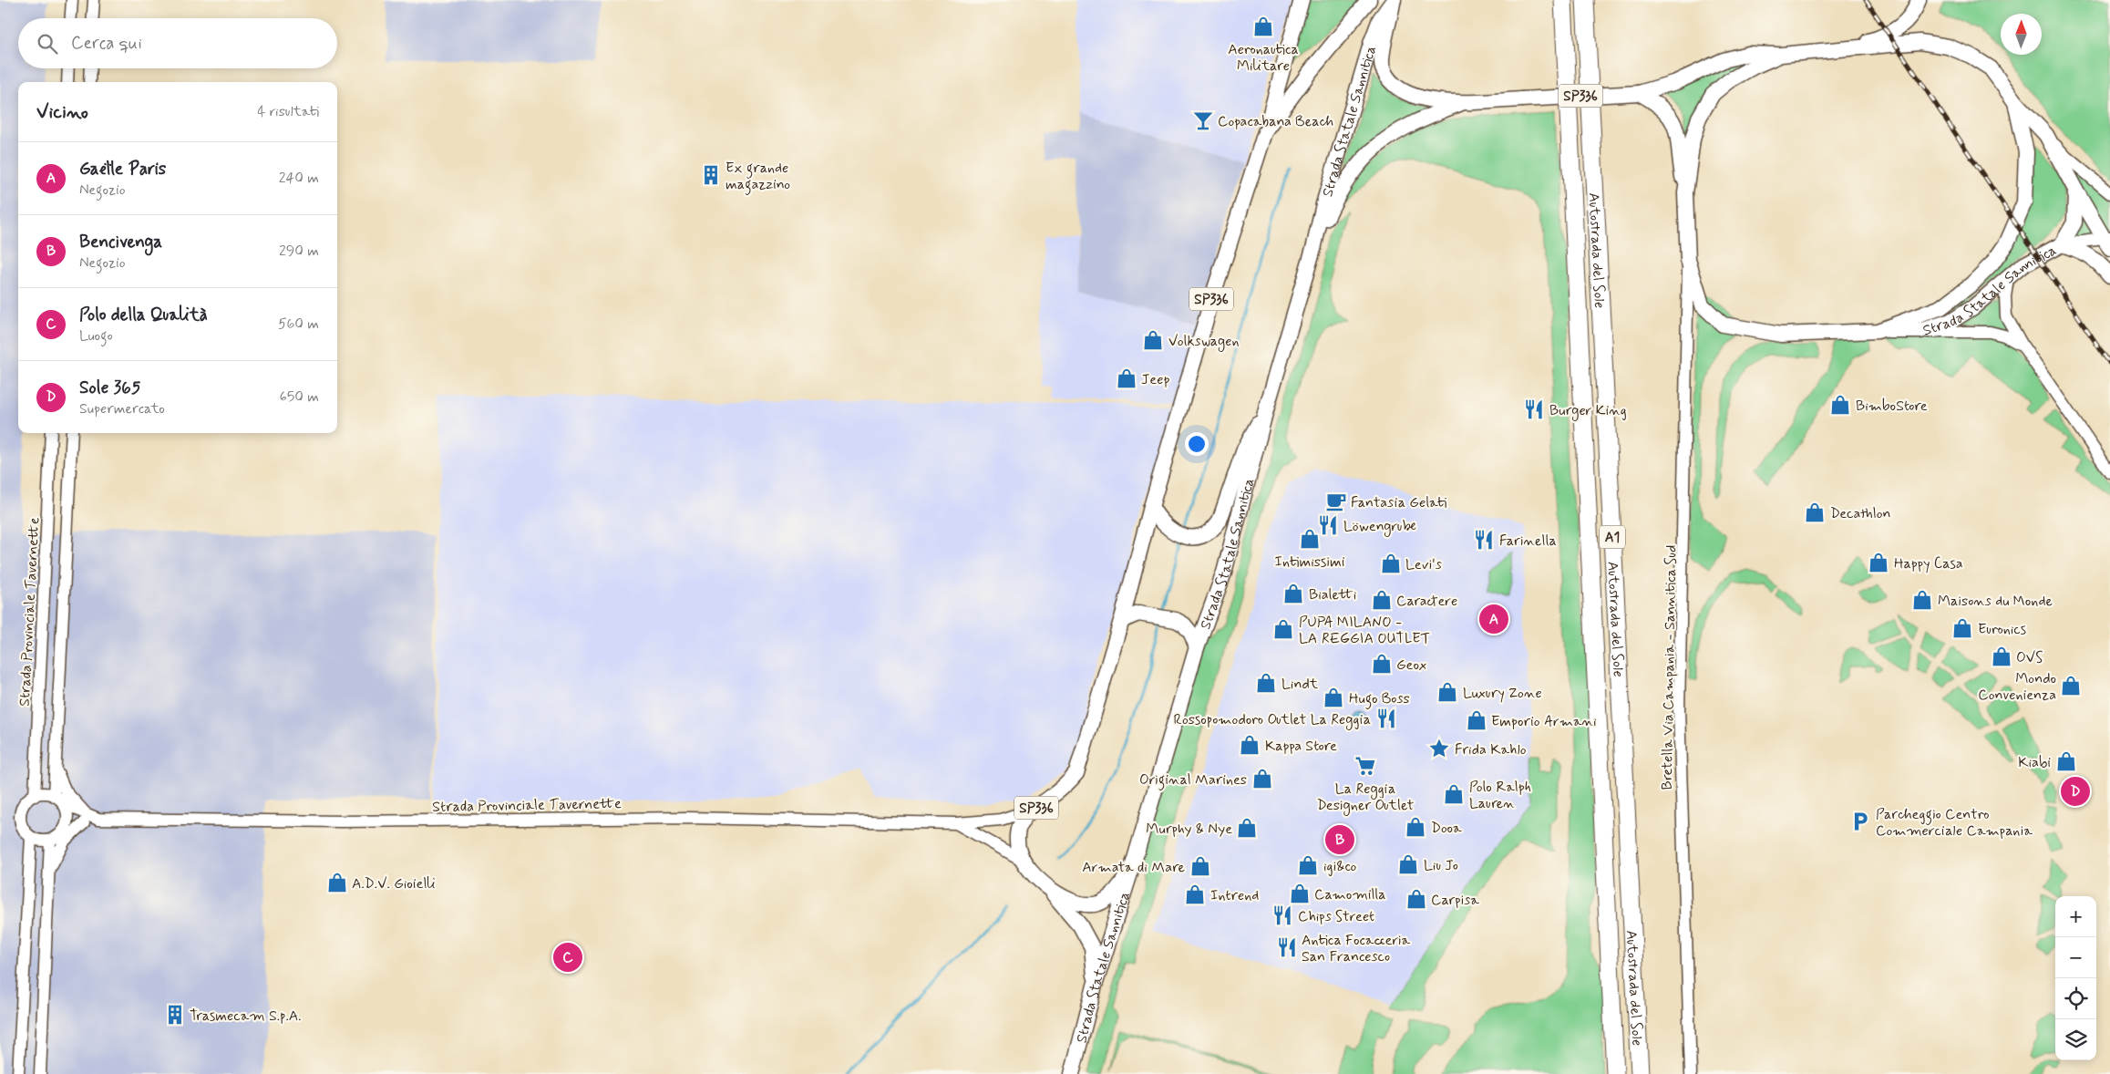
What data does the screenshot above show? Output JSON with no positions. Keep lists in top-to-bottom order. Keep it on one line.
{"streets":{"highway":["Autostrada del Sole","A1"],"main road":["SP336","Strada Statale Sannitica"],"street":["Strada Provinciale Tavernette","Bretella Via Campania - Sannitica Sud"]},"crossings":[["SP336","Strada Statale Sannitica"],["SP336","Strada Provinciale Tavernette"],["Strada Statale Sannitica","Strada Provinciale Tavernette"],["Strada Statale Sannitica","Bretella Via Campania - Sannitica Sud"]],"places":{"shop":["Aeronautica Militare","Volkswagen","Jeep","BimboStore","Decathlon","Intimissimi","Happy Casa","Levi's","Bialetti","Caractere","Maisons du Monde","Euronics","PUPA MILANO - LA REGGIA OUTLET","OVS","Geox","Lindt","Mondo Convenienza","Luxury Zone","Hugo Boss","Emporio Armani","Kappa Store","Kiabi","Original Marines","Polo Ralph Lauren","Dooa","Murphy & Nye","Liu Jo","igi&co","Armata di Mare","A.D.V. Gioielli","Camomilla","Intrend","Carpisa"],"bar":["Copacabana Beach"],"building":["Ex grande magazzino","Trasmecam S.p.A."],"restaurant":["Burger King","Löwengrube","Farinella","Rossopomodoro Outlet La Reggia","Chips Street","Antica Focacceria San Francesco"],"cafe":["Fantasia Gelati"],"place":["Frida Kahlo"],"supermarket":["La Reggia Designer Outlet"],"parking":["Parcheggio Centro Commerciale Campania"]},"north":"top","page":{"search":"Cerca qui","heading":["Vicino","4 risultati"],"list":[{"mark":"A","name":"Gaëlle Paris","note":"Negozio","value":"240 m"},{"mark":"B","name":"Bencivenga","note":"Negozio","value":"290 m"},{"mark":"C","name":"Polo della Qualità","note":"Luogo","value":"560 m"},{"mark":"D","name":"Sole 365","note":"Supermercato","value":"650 m"}],"pins":["A","D","B","C"],"map_buttons":["+","−"]}}
